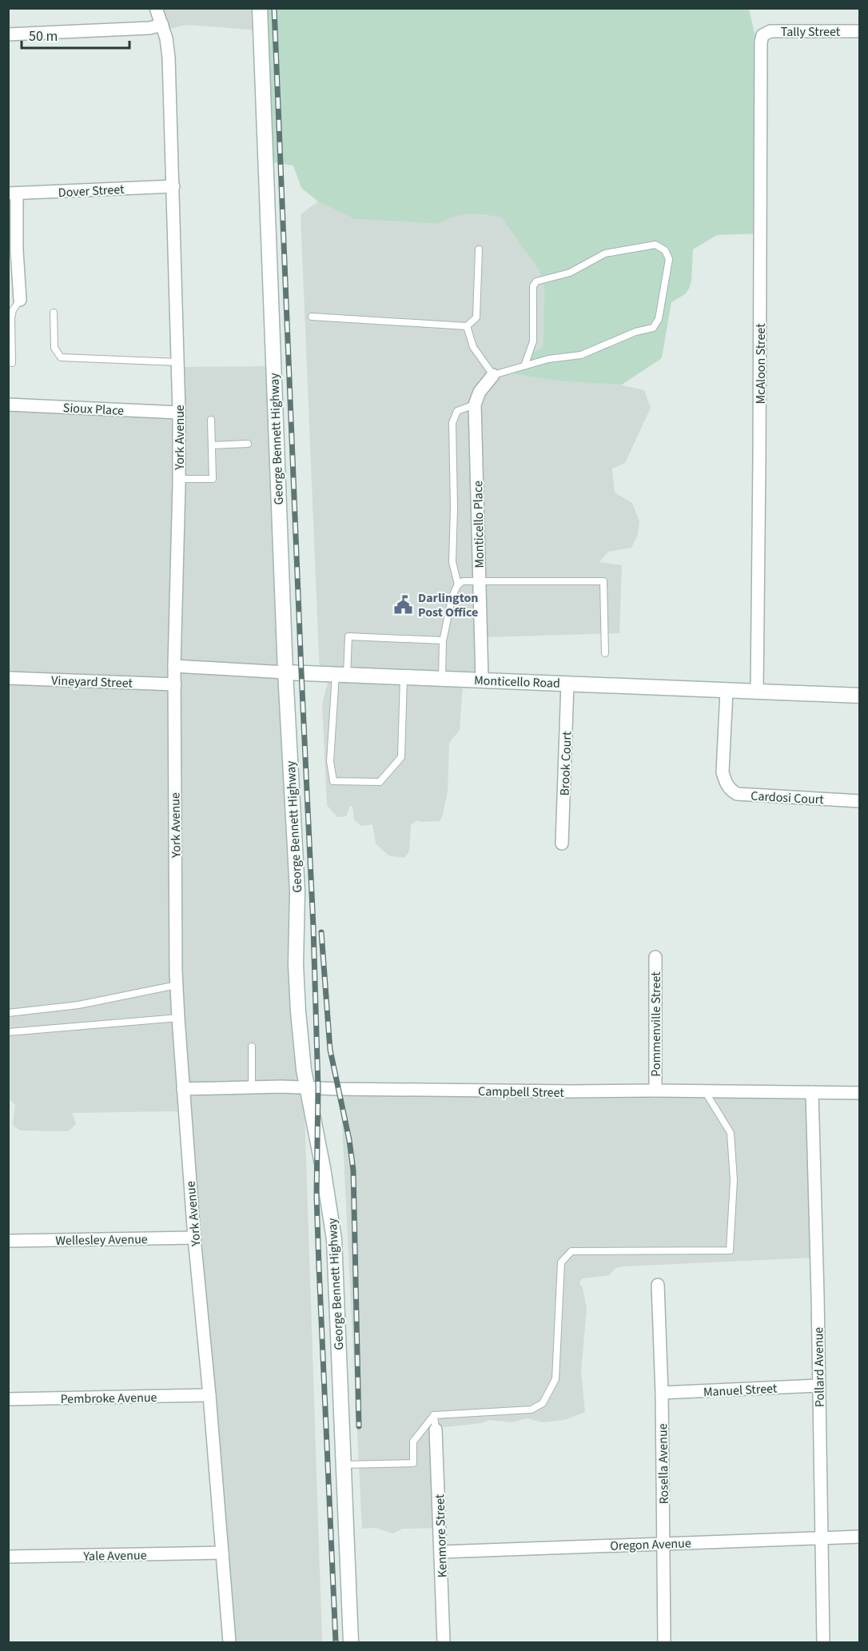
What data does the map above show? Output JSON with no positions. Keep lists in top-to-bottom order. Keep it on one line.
{"streets":{"main road":["George Bennett Highway","Monticello Road"],"street":["Tally Street","Dover Street","McAloon Street","Sioux Place","York Avenue","Monticello Place","Vineyard Street","Brook Court","Cardosi Court","Pommenville Street","Campbell Street","Wellesley Avenue","Pollard Avenue","Manuel Street","Pembroke Avenue","Rosella Avenue","Kenmore Street","Oregon Avenue","Yale Avenue"]},"crossings":[["Tally Street","McAloon Street"],["Dover Street","York Avenue"],["McAloon Street","Monticello Road"],["Sioux Place","York Avenue"],["York Avenue","Vineyard Street"],["York Avenue","Monticello Road"],["York Avenue","Campbell Street"],["York Avenue","Wellesley Avenue"],["York Avenue","Pembroke Avenue"],["York Avenue","Yale Avenue"],["George Bennett Highway","Monticello Road"],["George Bennett Highway","Campbell Street"],["Monticello Place","Monticello Road"],["Monticello Road","Brook Court"],["Monticello Road","Cardosi Court"],["Pommenville Street","Campbell Street"],["Campbell Street","Pollard Avenue"],["Pollard Avenue","Manuel Street"],["Pollard Avenue","Oregon Avenue"],["Manuel Street","Rosella Avenue"],["Rosella Avenue","Oregon Avenue"],["Kenmore Street","Oregon Avenue"]],"places":{"public building":["Darlington Post Office"]},"scale_bar":"50 m"}
